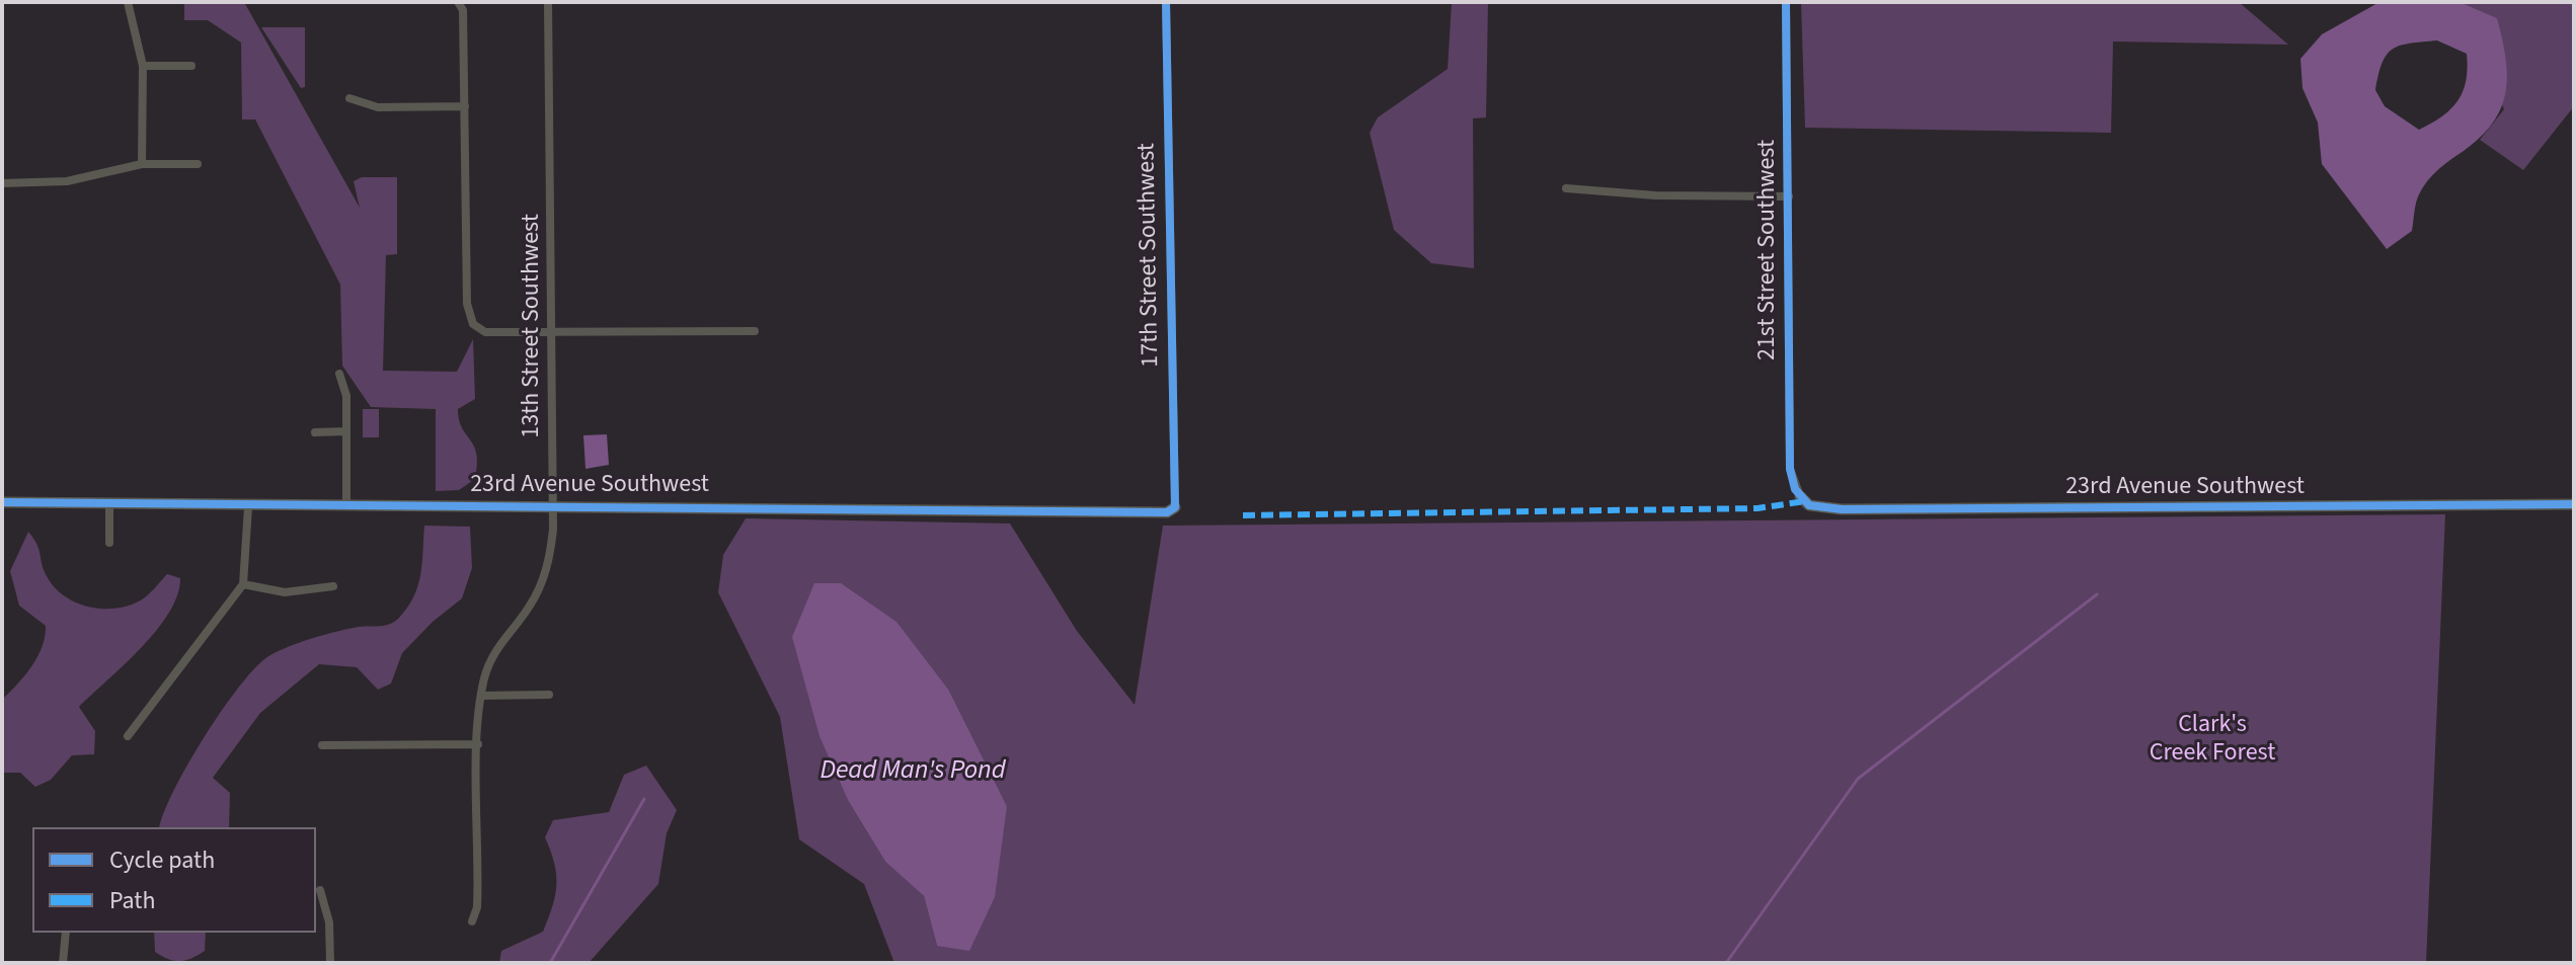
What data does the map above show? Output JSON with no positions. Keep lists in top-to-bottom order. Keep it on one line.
{"streets":{"street":["21st Street Southwest","17th Street Southwest","13th Street Southwest","23rd Avenue Southwest"]},"crossings":[["21st Street Southwest","23rd Avenue Southwest"],["17th Street Southwest","23rd Avenue Southwest"],["13th Street Southwest","23rd Avenue Southwest"]],"water":["Dead Man's Pond"],"parks":["Clark's Creek Forest"],"legend":["Cycle path","Path"]}
